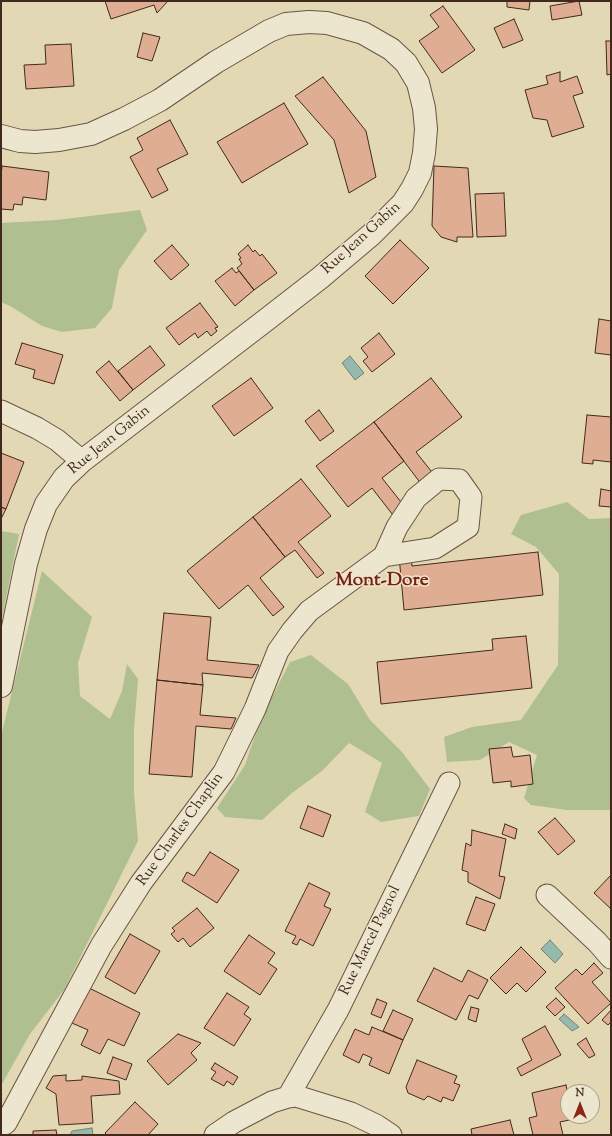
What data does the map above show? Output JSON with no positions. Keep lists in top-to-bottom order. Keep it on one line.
{"streets":{"street":["Rue Jean Gabin","Rue Charles Chaplin","Rue Marcel Pagnol"]},"districts":["Mont-Dore"],"north":"top"}
